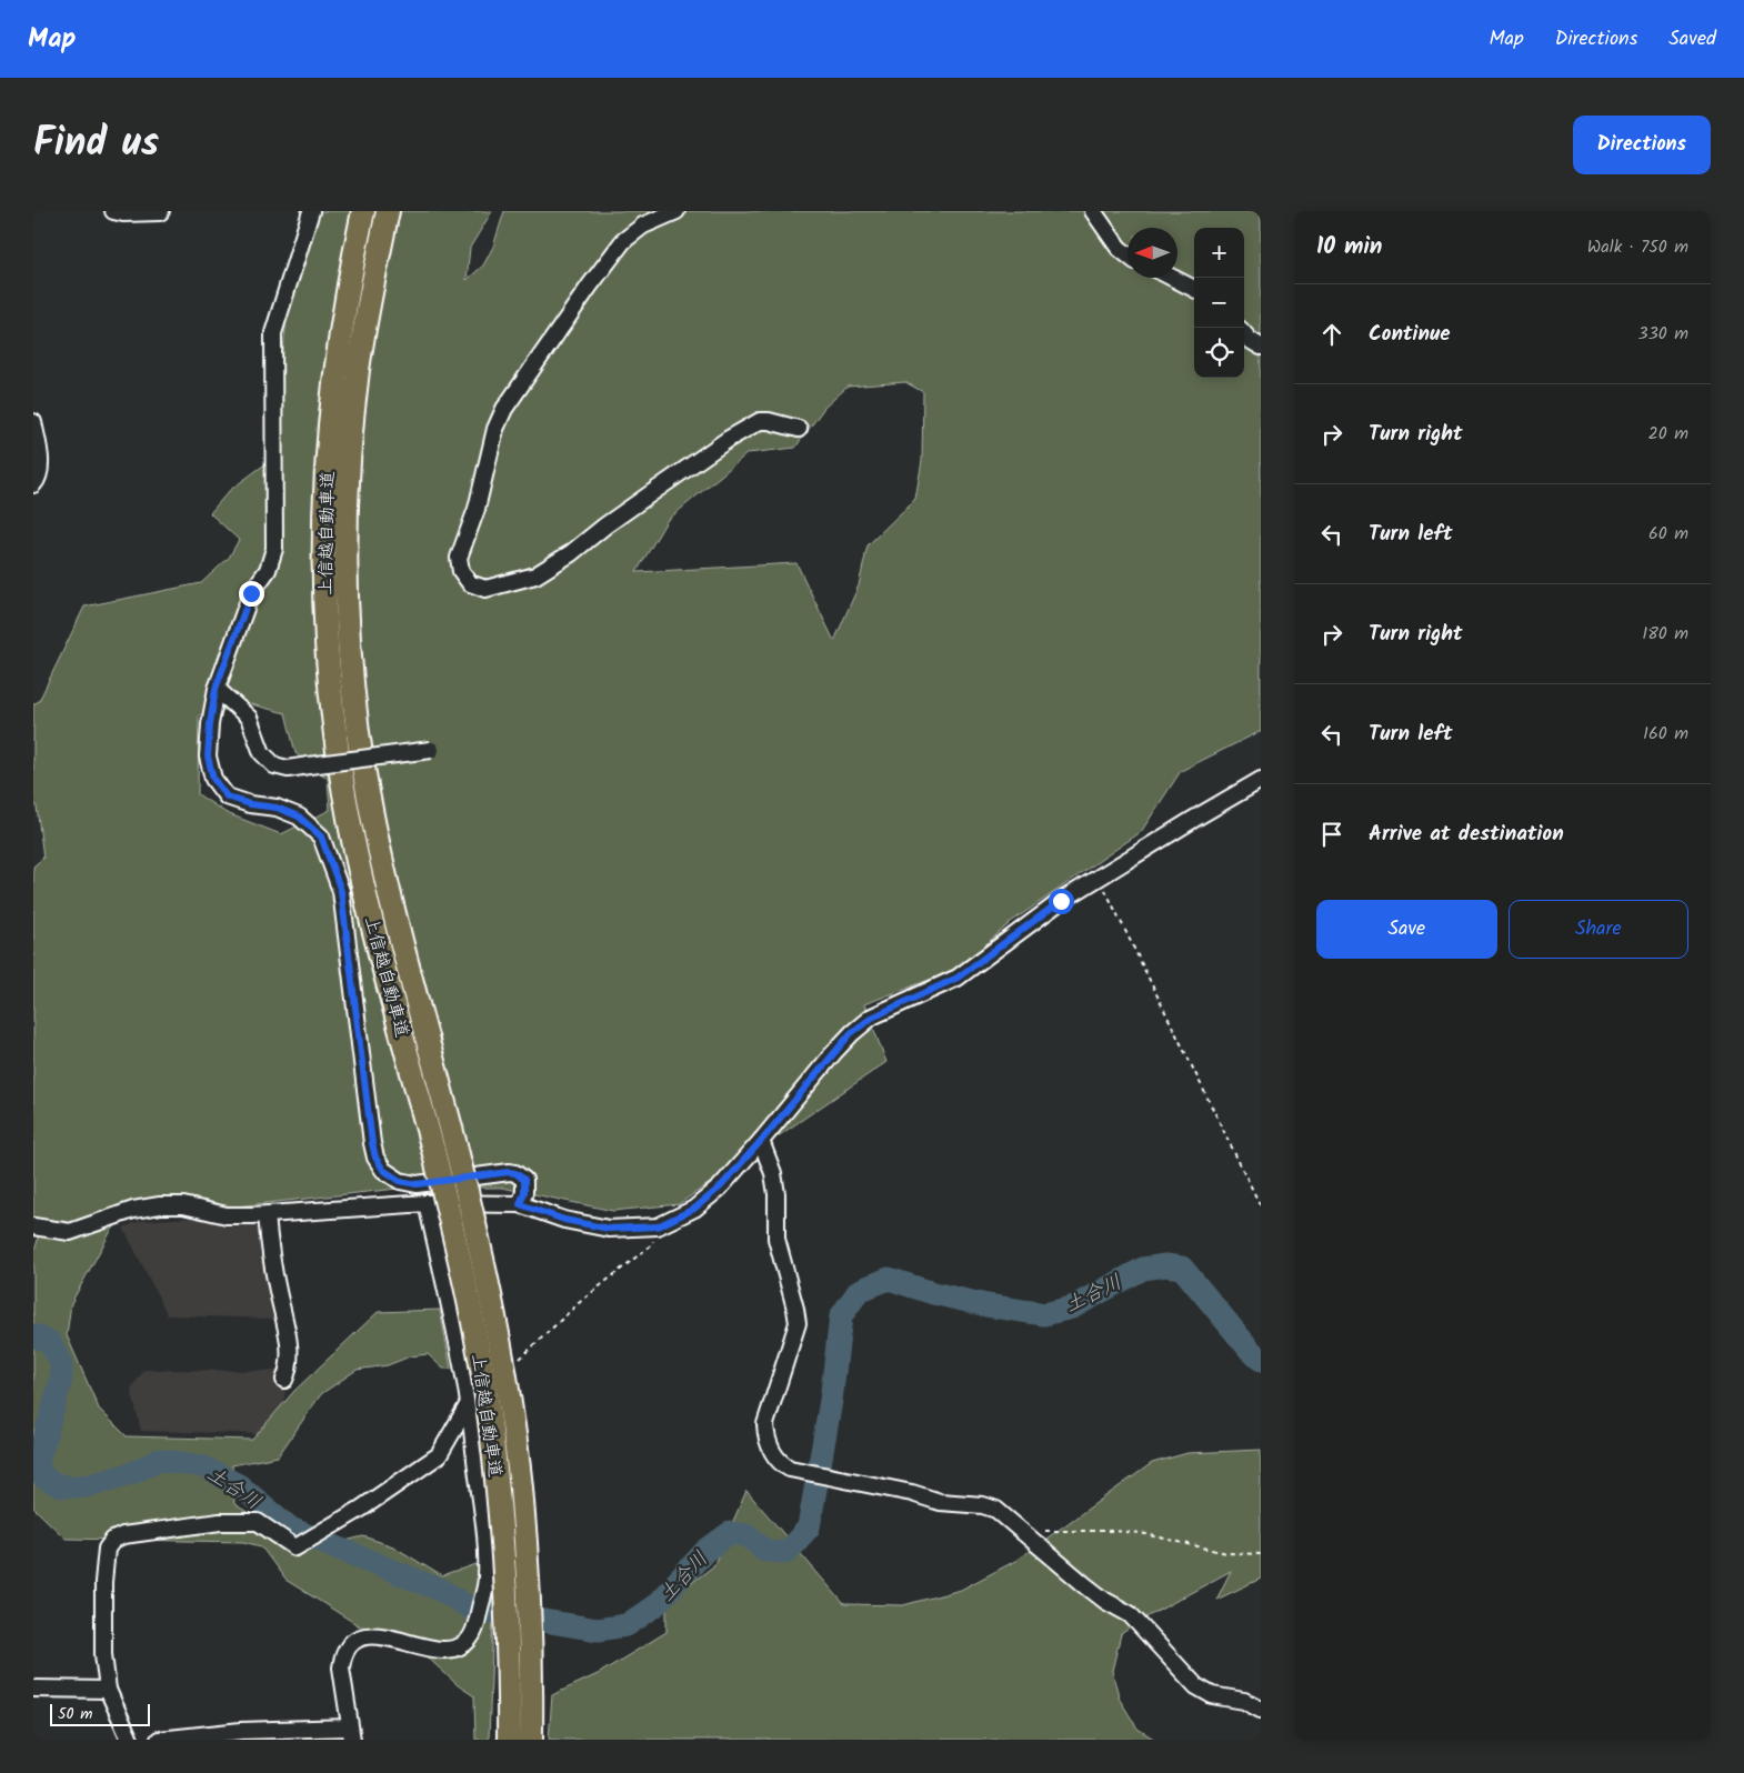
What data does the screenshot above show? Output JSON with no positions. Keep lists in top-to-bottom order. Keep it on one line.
{"streets":{"highway":["上信越自動車道"]},"water":["土合川"],"scale_bar":"50 m","north":"left","page":{"header":"Map","nav":["Map","Directions","Saved"],"title":"Find us","buttons":["Directions",["Save","Share"]],"heading":["10 min","Walk · 750 m"],"map_buttons":["+","−"],"list":[["Continue","330 m"],["Turn right","20 m"],["Turn left","60 m"],["Turn right","180 m"],["Turn left","160 m"],"Arrive at destination"],"scale":"50 m"}}
